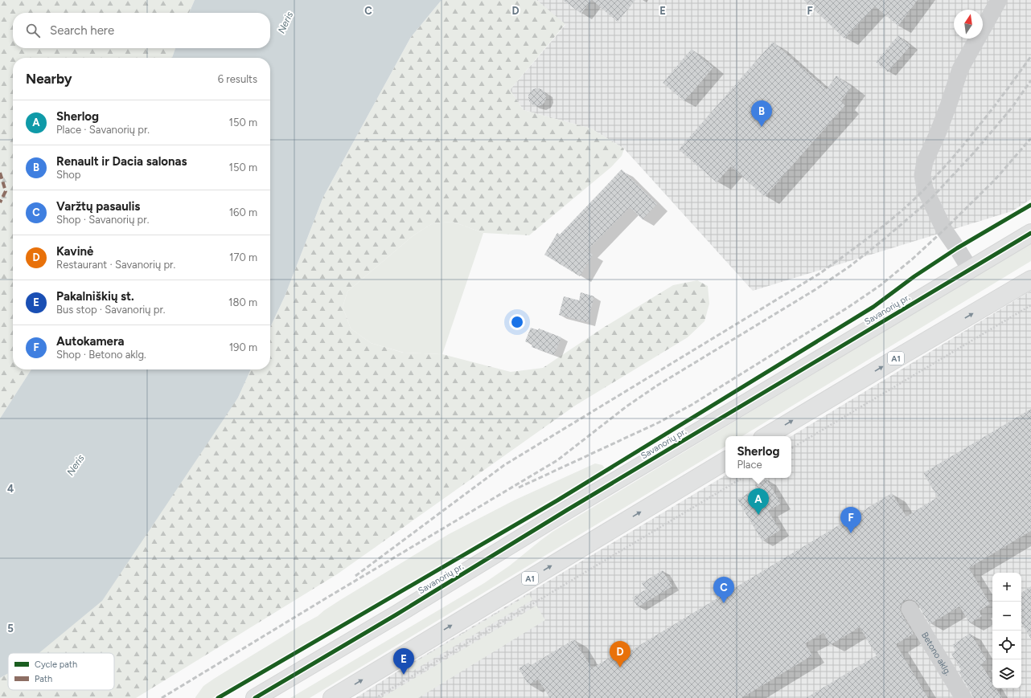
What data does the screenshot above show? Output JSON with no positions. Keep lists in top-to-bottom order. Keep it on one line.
{"streets":{"highway":["Savanorių pr.","A1"],"street":["Betono aklg."]},"water":["Neris"],"legend":["Cycle path","Path"],"north":"top","page":{"search":"Search here","heading":["Nearby","6 results"],"list":[{"mark":"A","name":"Sherlog","note":"Place · Savanorių pr.","value":"150 m"},{"mark":"B","name":"Renault ir Dacia salonas","note":"Shop","value":"150 m"},{"mark":"C","name":"Varžtų pasaulis","note":"Shop · Savanorių pr.","value":"160 m"},{"mark":"D","name":"Kavinė","note":"Restaurant · Savanorių pr.","value":"170 m"},{"mark":"E","name":"Pakalniškių st.","note":"Bus stop · Savanorių pr.","value":"180 m"},{"mark":"F","name":"Autokamera","note":"Shop · Betono aklg.","value":"190 m"}],"pins":["B","A","F","C","D","E"],"popup":["Sherlog","Place"],"map_buttons":["+","−"]},"grid":{"columns":["C","D","E","F"],"rows":["4","5"]}}
